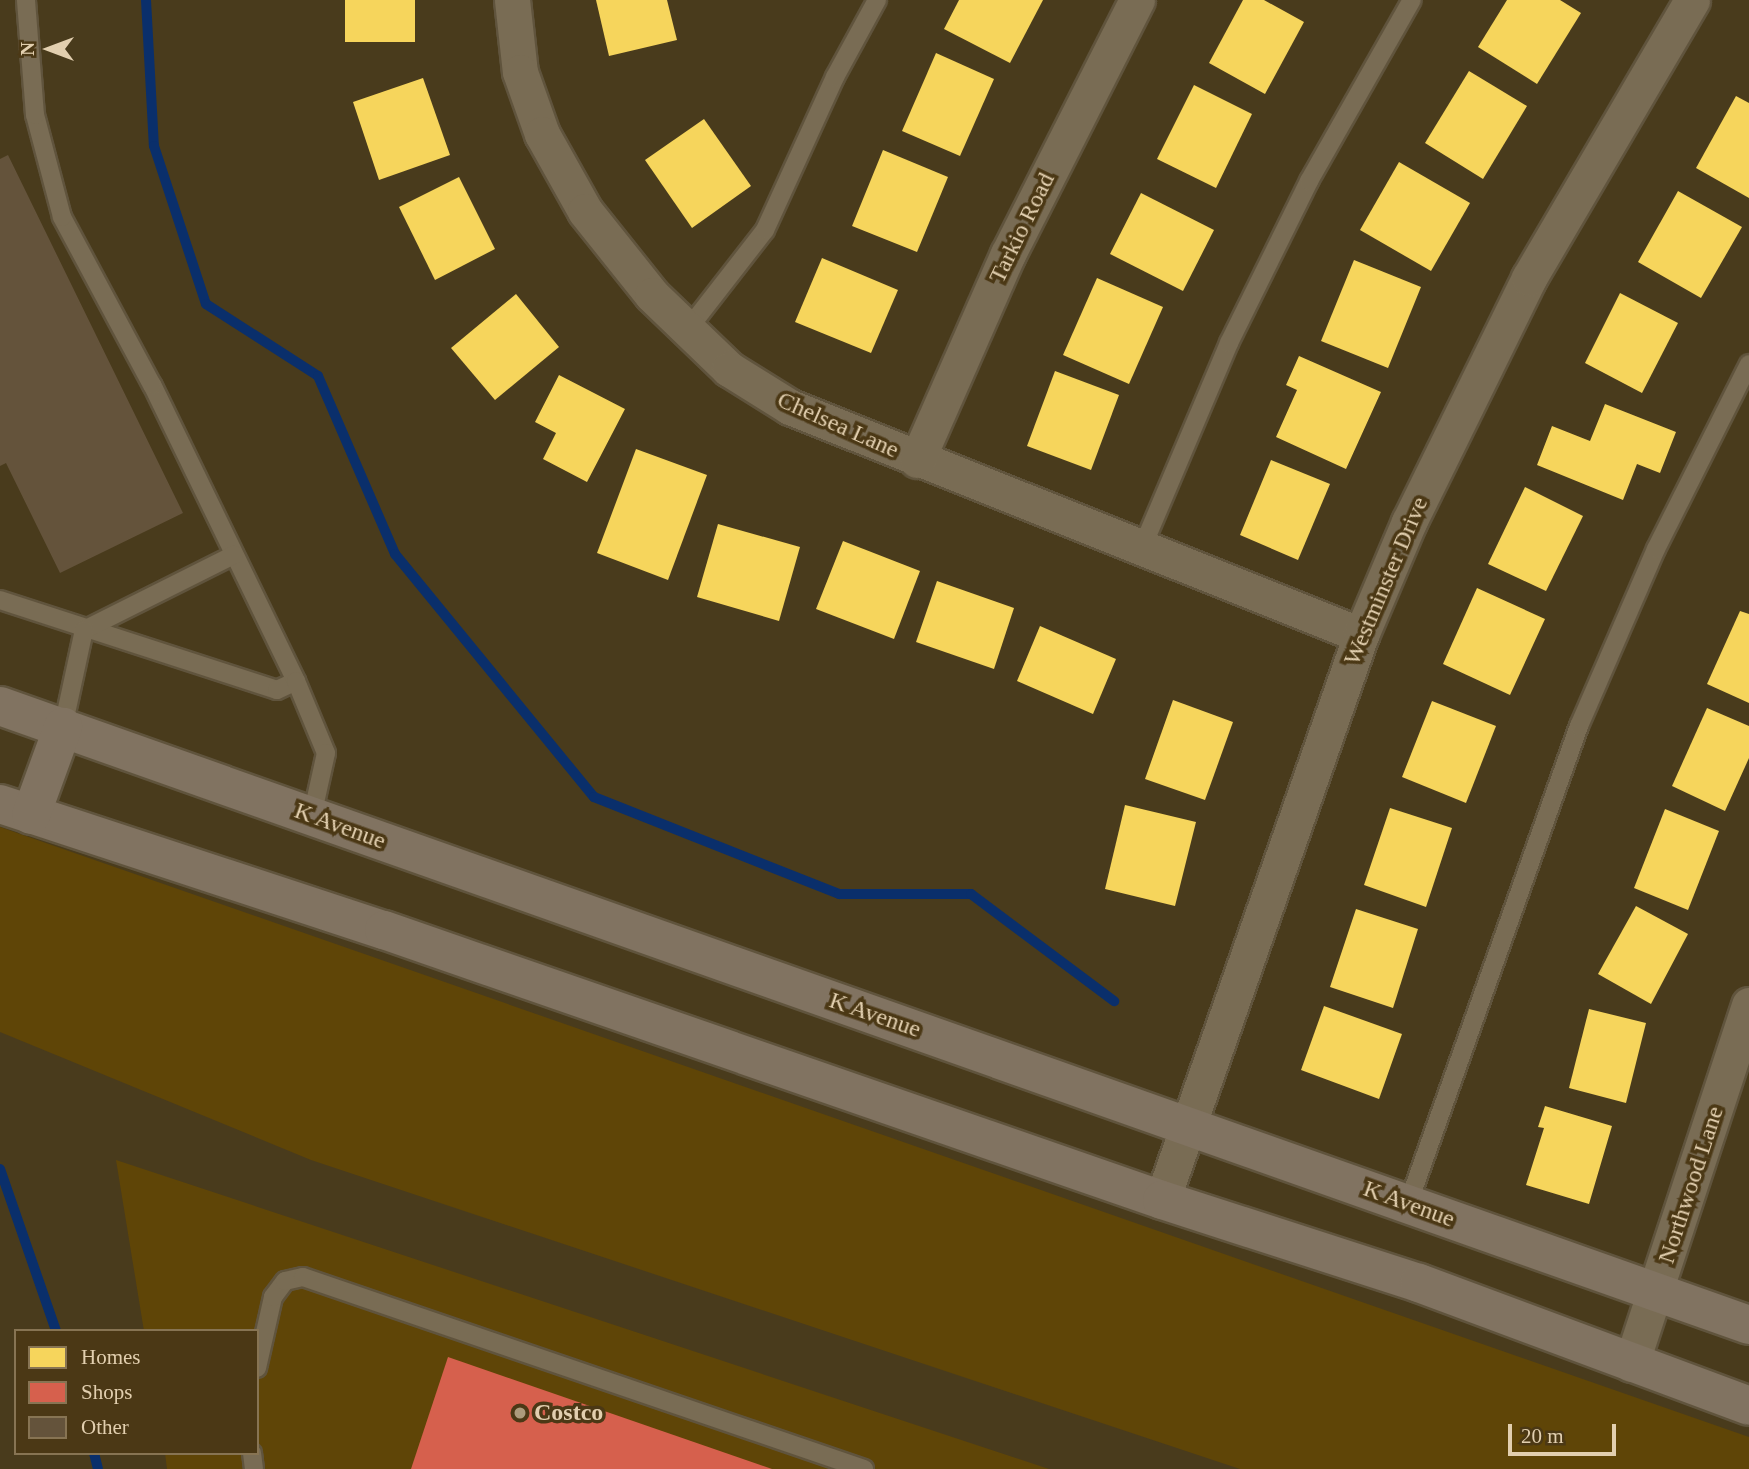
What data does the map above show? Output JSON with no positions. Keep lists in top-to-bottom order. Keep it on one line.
{"streets":{"main road":["K Avenue"],"street":["Tarkio Road","Chelsea Lane","Westminster Drive","Northwood Lane"]},"crossings":[["Tarkio Road","Chelsea Lane"],["Chelsea Lane","Westminster Drive"],["Westminster Drive","K Avenue"],["K Avenue","Northwood Lane"]],"places":["Costco"],"legend":["Homes","Shops","Other"],"scale_bar":"20 m","north":"left"}
